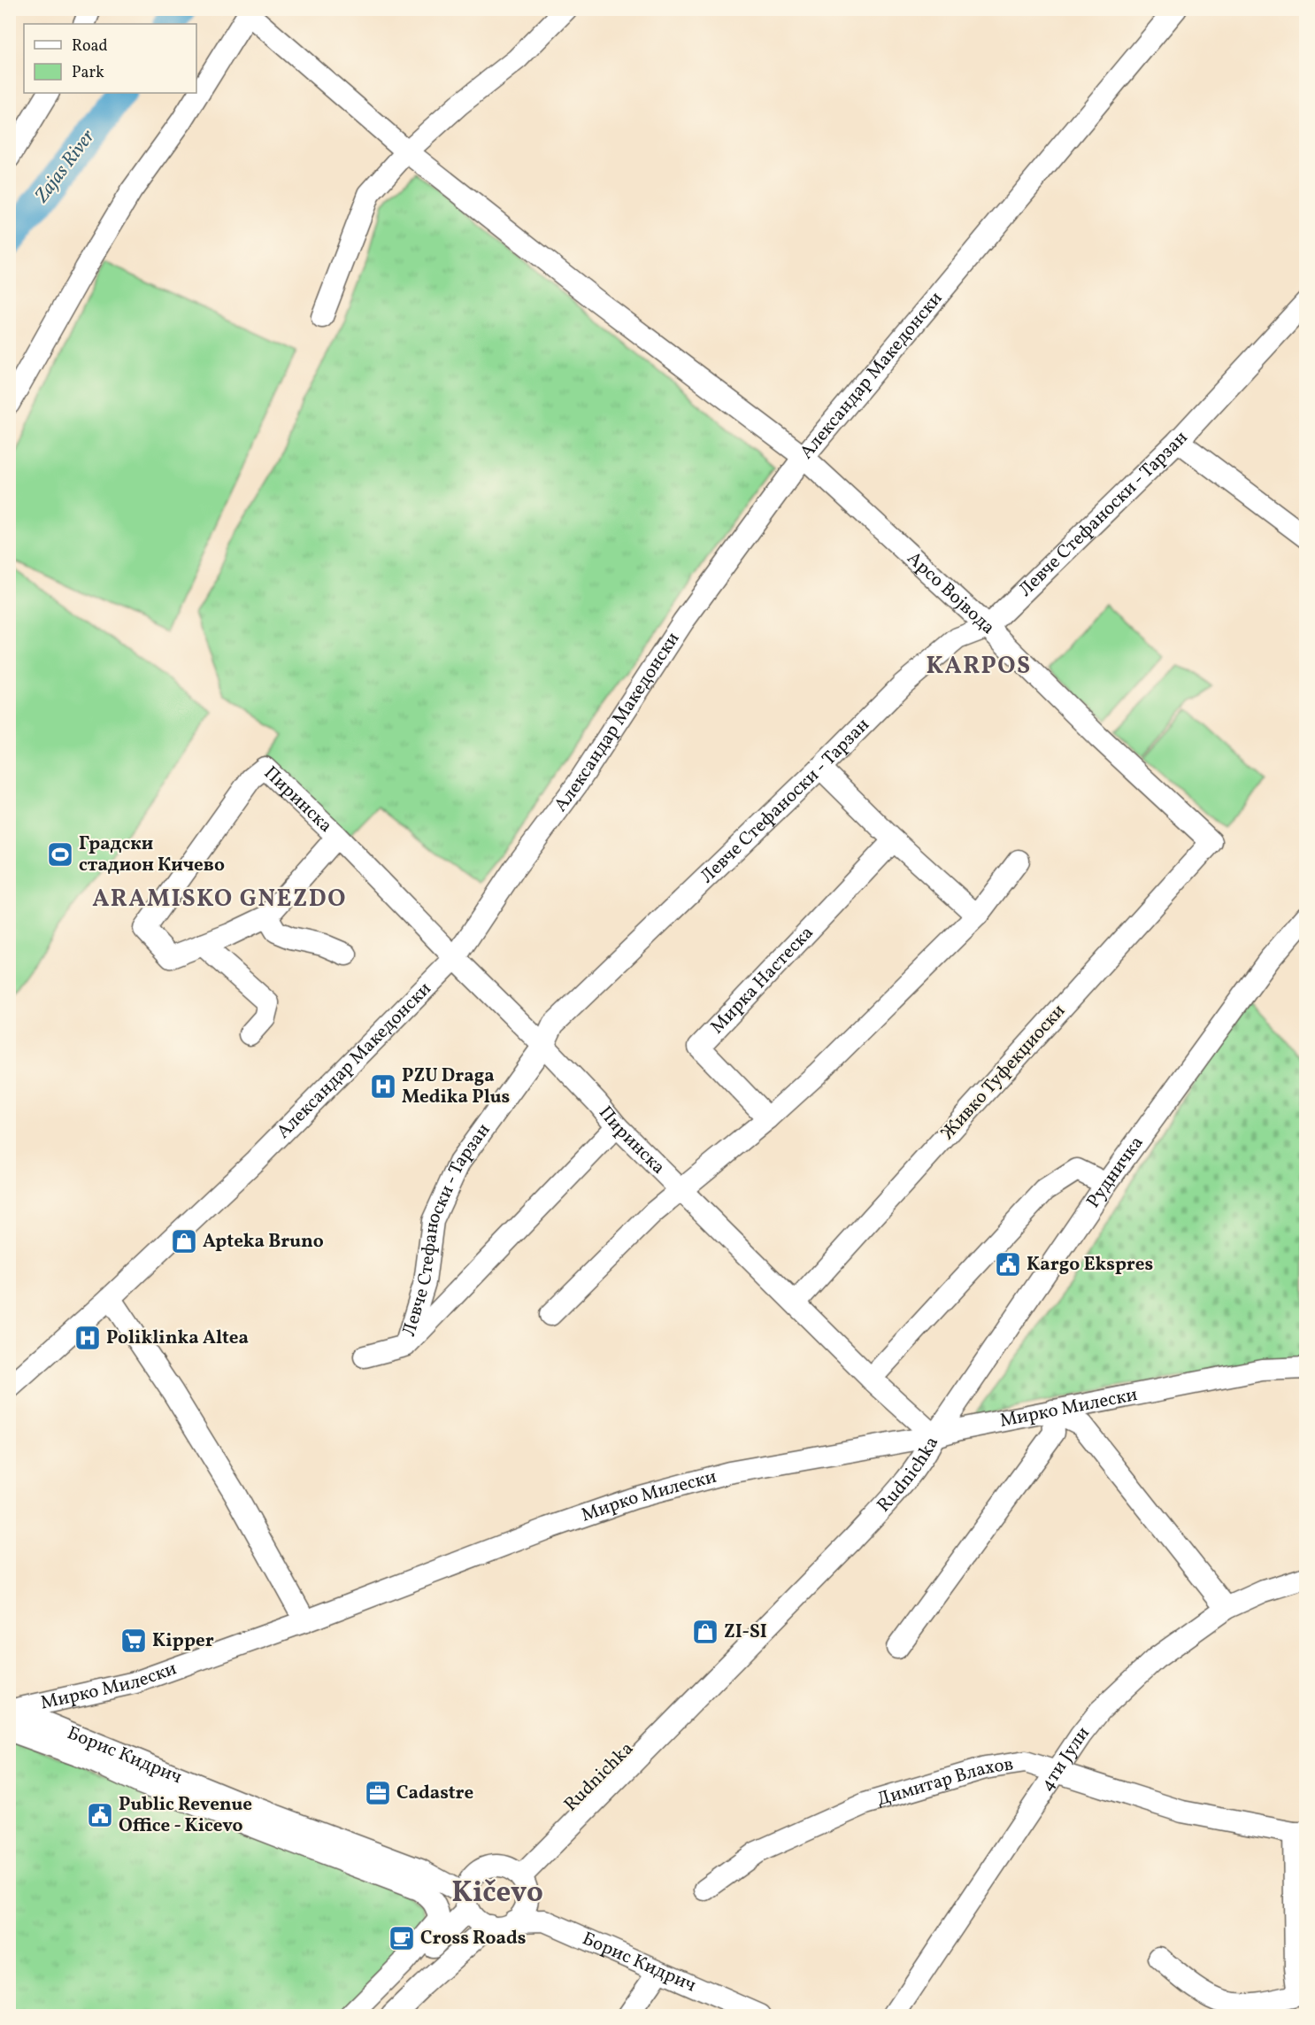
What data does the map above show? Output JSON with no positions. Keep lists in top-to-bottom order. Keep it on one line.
{"streets":{"street":["Александар Македонски","Левче Стефаноски - Тарзан","Арсо Војвода","Пиринска","Мирка Настеска","Живко Туфекџиоски","Рудничка","Мирко Милески","Rudnichka","Борис Кидрич","4ти Јули","Димитар Влахов"]},"crossings":[["Александар Македонски","Арсо Војвода"],["Александар Македонски","Пиринска"],["Левче Стефаноски - Тарзан","Арсо Војвода"],["Левче Стефаноски - Тарзан","Пиринска"],["Арсо Војвода","Живко Туфекџиоски"],["Пиринска","Живко Туфекџиоски"],["Пиринска","Рудничка"],["Пиринска","Мирко Милески"],["Пиринска","Rudnichka"],["Рудничка","Мирко Милески"],["Рудничка","Rudnichka"],["Мирко Милески","Rudnichka"],["Мирко Милески","Борис Кидрич"],["Rudnichka","Борис Кидрич"],["4ти Јули","Димитар Влахов"]],"districts":["KARPOS","ARAMISKO GNEZDO","Kičevo"],"water":["Zajas River"],"places":{"sports":["Градски стадион Кичево"],"hospital":["PZU Draga Medika Plus","Poliklinka Altea"],"shop":["Apteka Bruno","ZI-SI"],"public building":["Kargo Ekspres","Public Revenue Office - Kicevo"],"supermarket":["Kipper"],"office":["Cadastre"],"cafe":["Cross Roads"]},"legend":["Road","Park"]}
